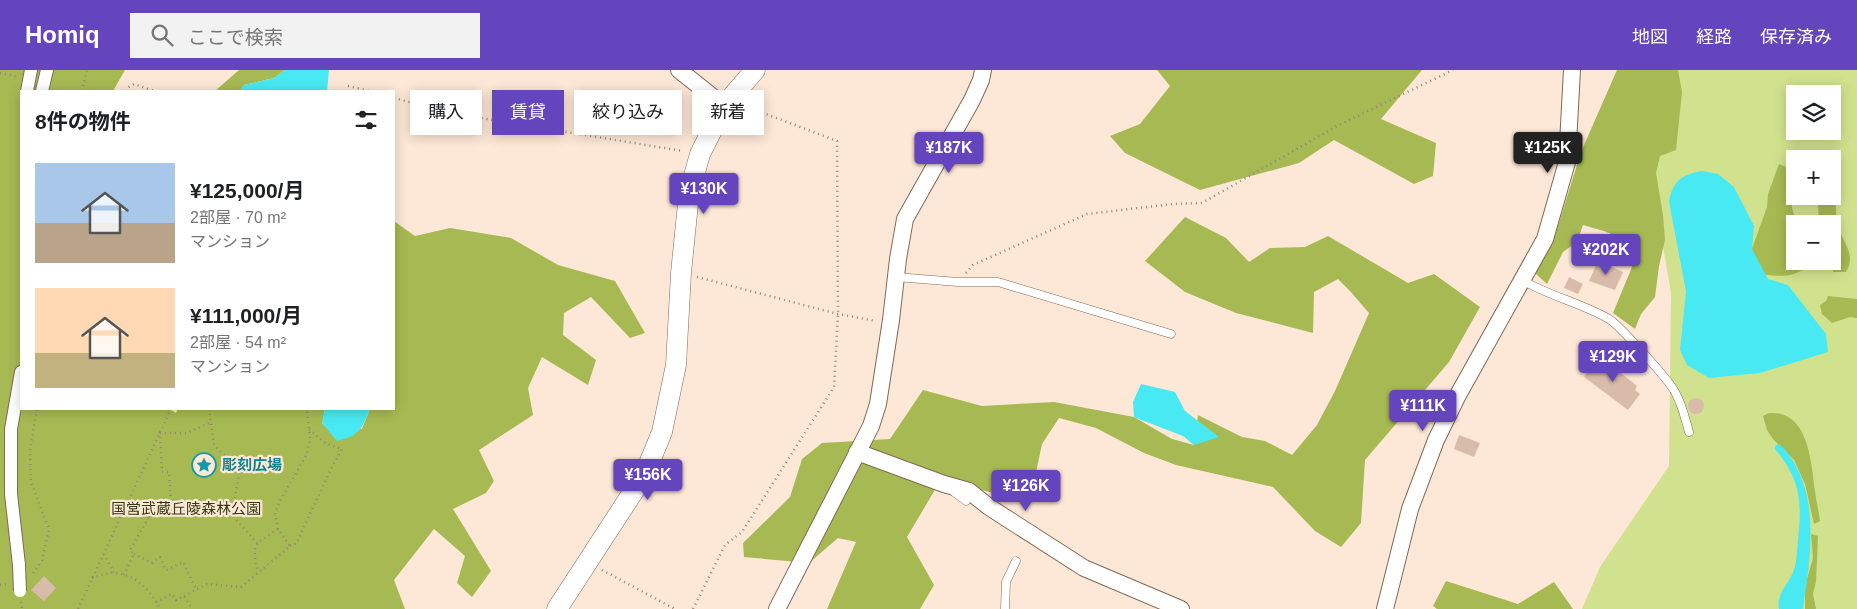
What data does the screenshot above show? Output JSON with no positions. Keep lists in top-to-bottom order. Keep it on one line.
{"parks":["国営武蔵丘陵森林公園"],"places":{"place":["彫刻広場"]},"page":{"header":"Homiq","search":"ここで検索","nav":["地図","経路","保存済み"],"map_buttons":["+","−"],"chip":["購入","賃貸","絞り込み","新着"],"heading":"8件の物件","price":["¥187K","¥125K","¥130K","¥202K","¥129K","¥111K","¥156K","¥126K"],"list":[{"name":"¥125,000/月","note":"2部屋 · 70 m² · マンション"},{"name":"¥111,000/月","note":"2部屋 · 54 m² · マンション"}]}}
